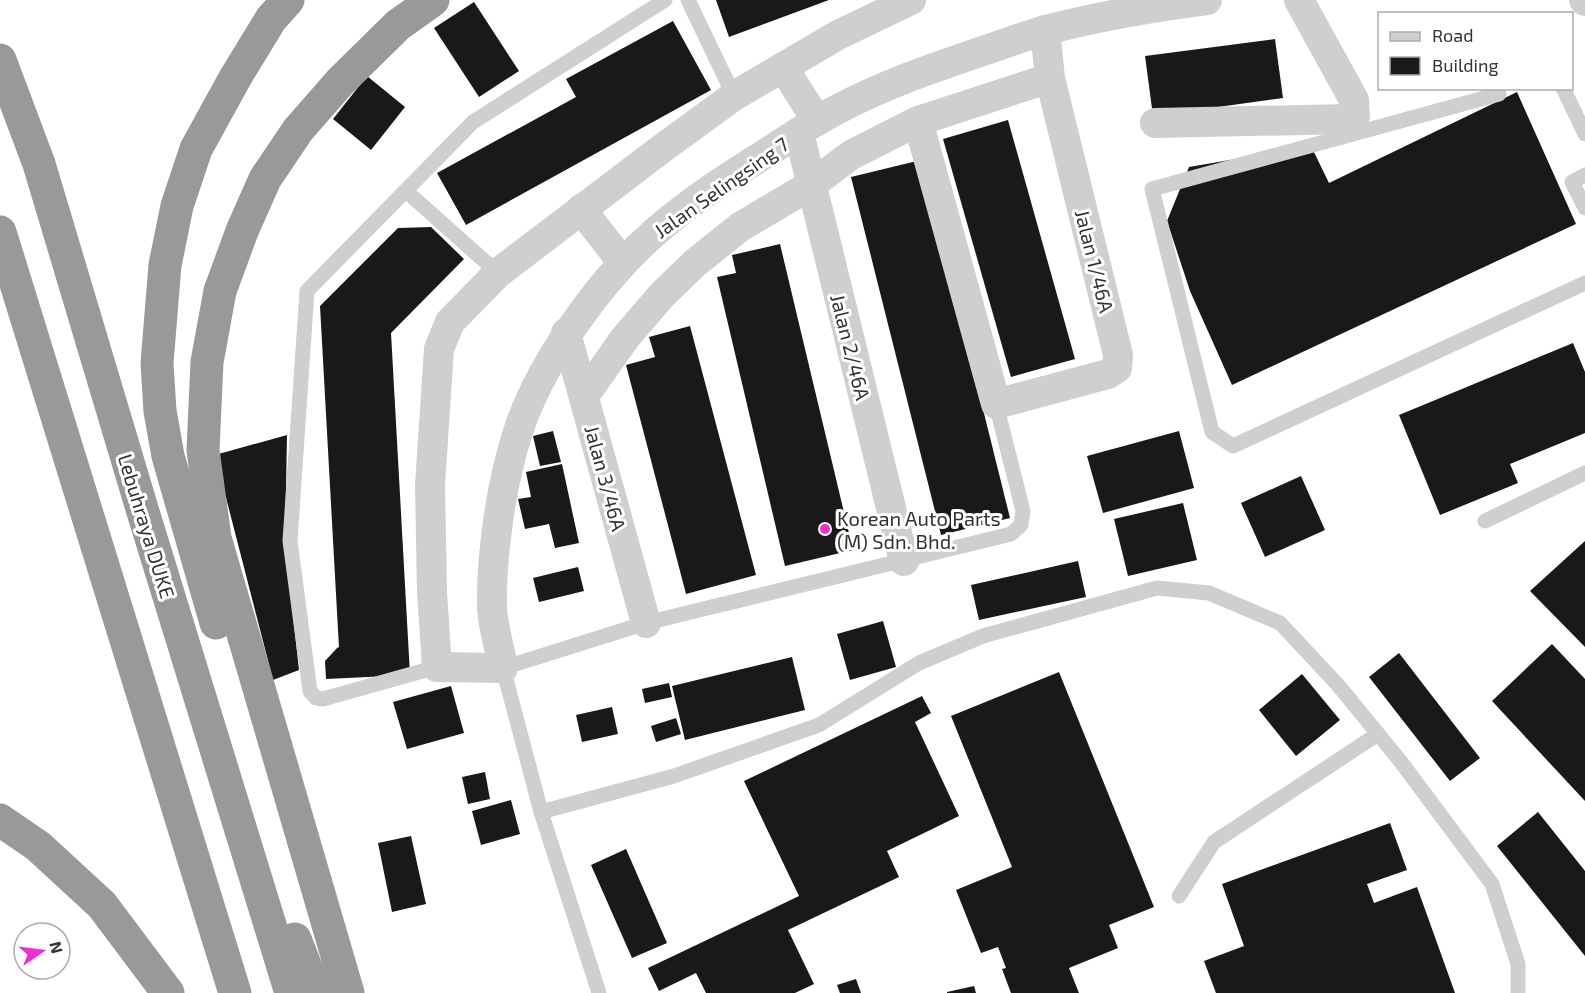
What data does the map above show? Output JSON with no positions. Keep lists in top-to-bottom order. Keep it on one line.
{"streets":{"highway":["Lebuhraya DUKE"],"street":["Jalan Selingsing 7","Jalan 1/46A","Jalan 2/46A","Jalan 3/46A"]},"crossings":[["Jalan Selingsing 7","Jalan 1/46A"],["Jalan Selingsing 7","Jalan 2/46A"],["Jalan Selingsing 7","Jalan 3/46A"]],"places":["Korean Auto Parts (M) Sdn. Bhd."],"legend":["Road","Building"],"north":"right"}
